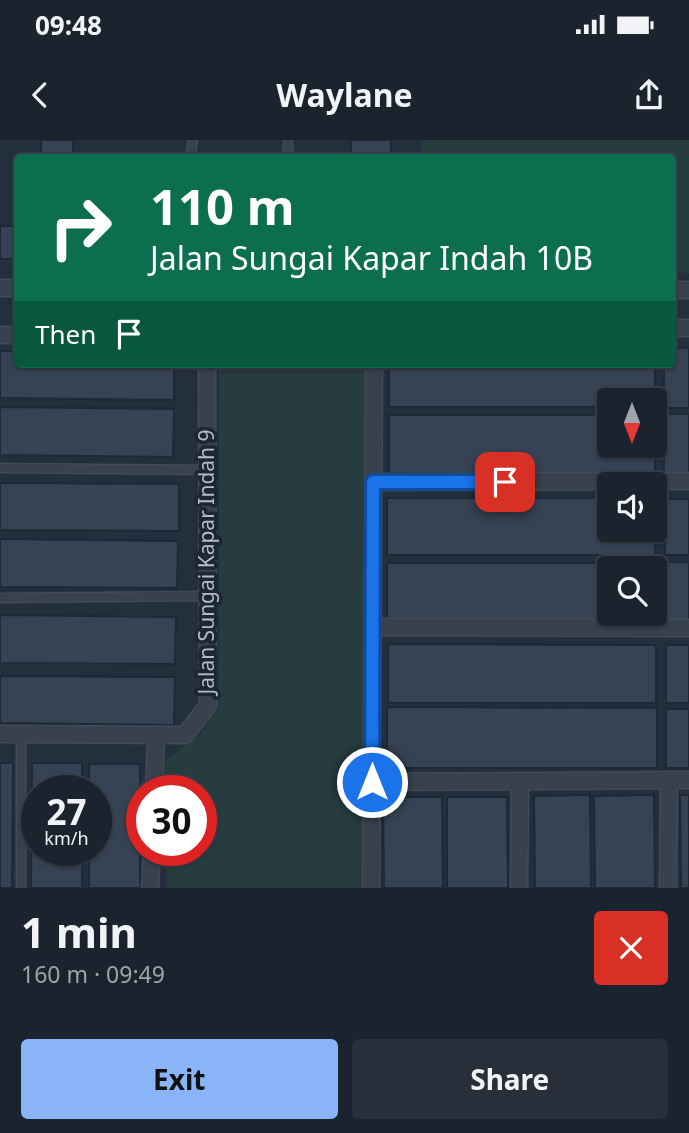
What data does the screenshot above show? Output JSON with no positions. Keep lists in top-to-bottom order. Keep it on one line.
{"streets":{"street":["Jalan Sungai Kapar Indah 9"]},"north":"bottom","page":{"status":"09:48","header":"Waylane","turn":["110 m","Jalan Sungai Kapar Indah 10B"],"then":"Then","speed":"27 km/h","limit":"30","heading":["1 min","160 m · 09:49"],"buttons":["Exit","Share"]}}
